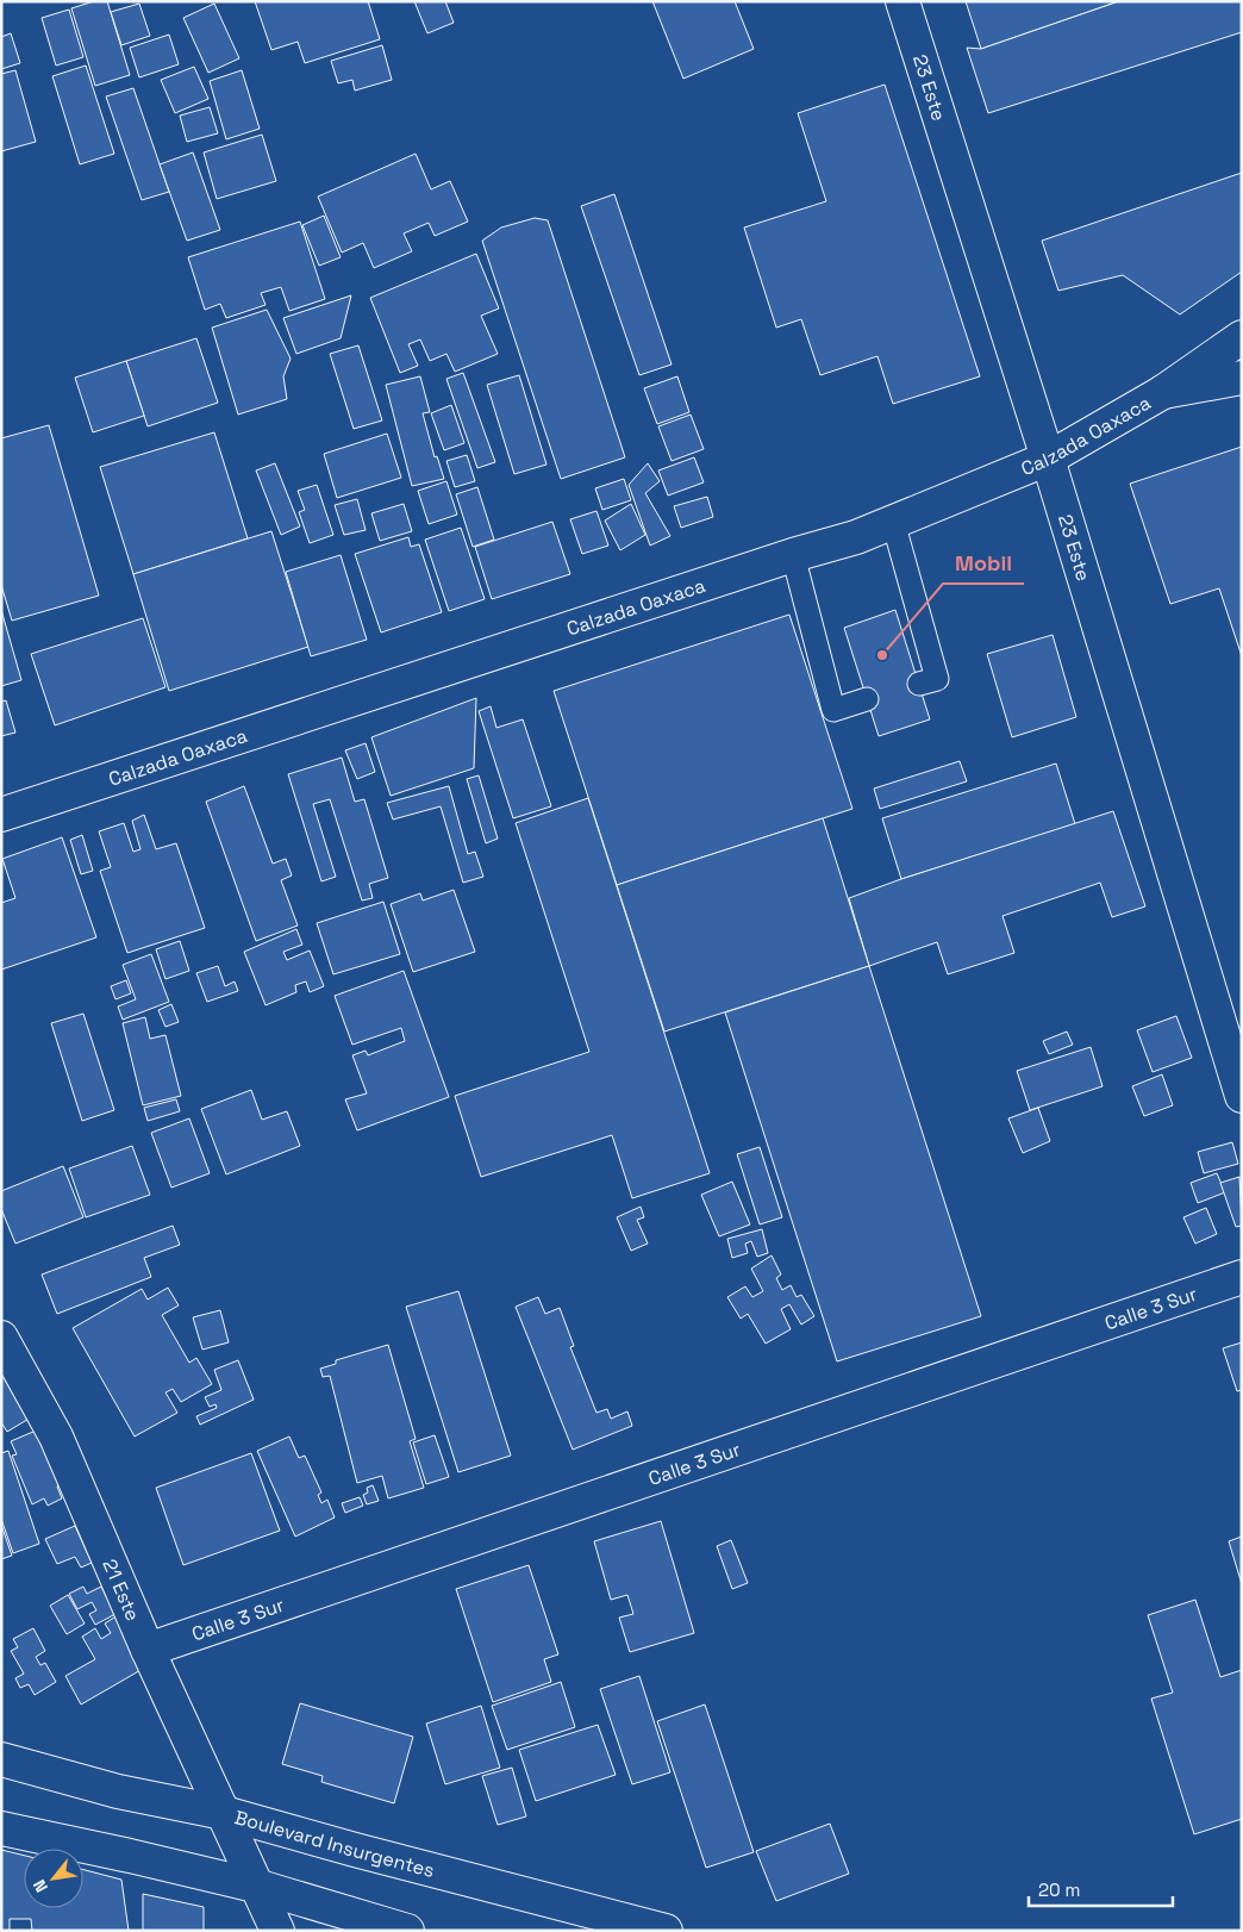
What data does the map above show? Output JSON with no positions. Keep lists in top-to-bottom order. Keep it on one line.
{"streets":{"street":["23 Este","Calzada Oaxaca","Calle 3 Sur","21 Este","Boulevard Insurgentes"]},"crossings":[["23 Este","Calzada Oaxaca"],["Calle 3 Sur","21 Este"],["21 Este","Boulevard Insurgentes"]],"places":["Mobil"],"scale_bar":"20 m","north":"bottom left"}
